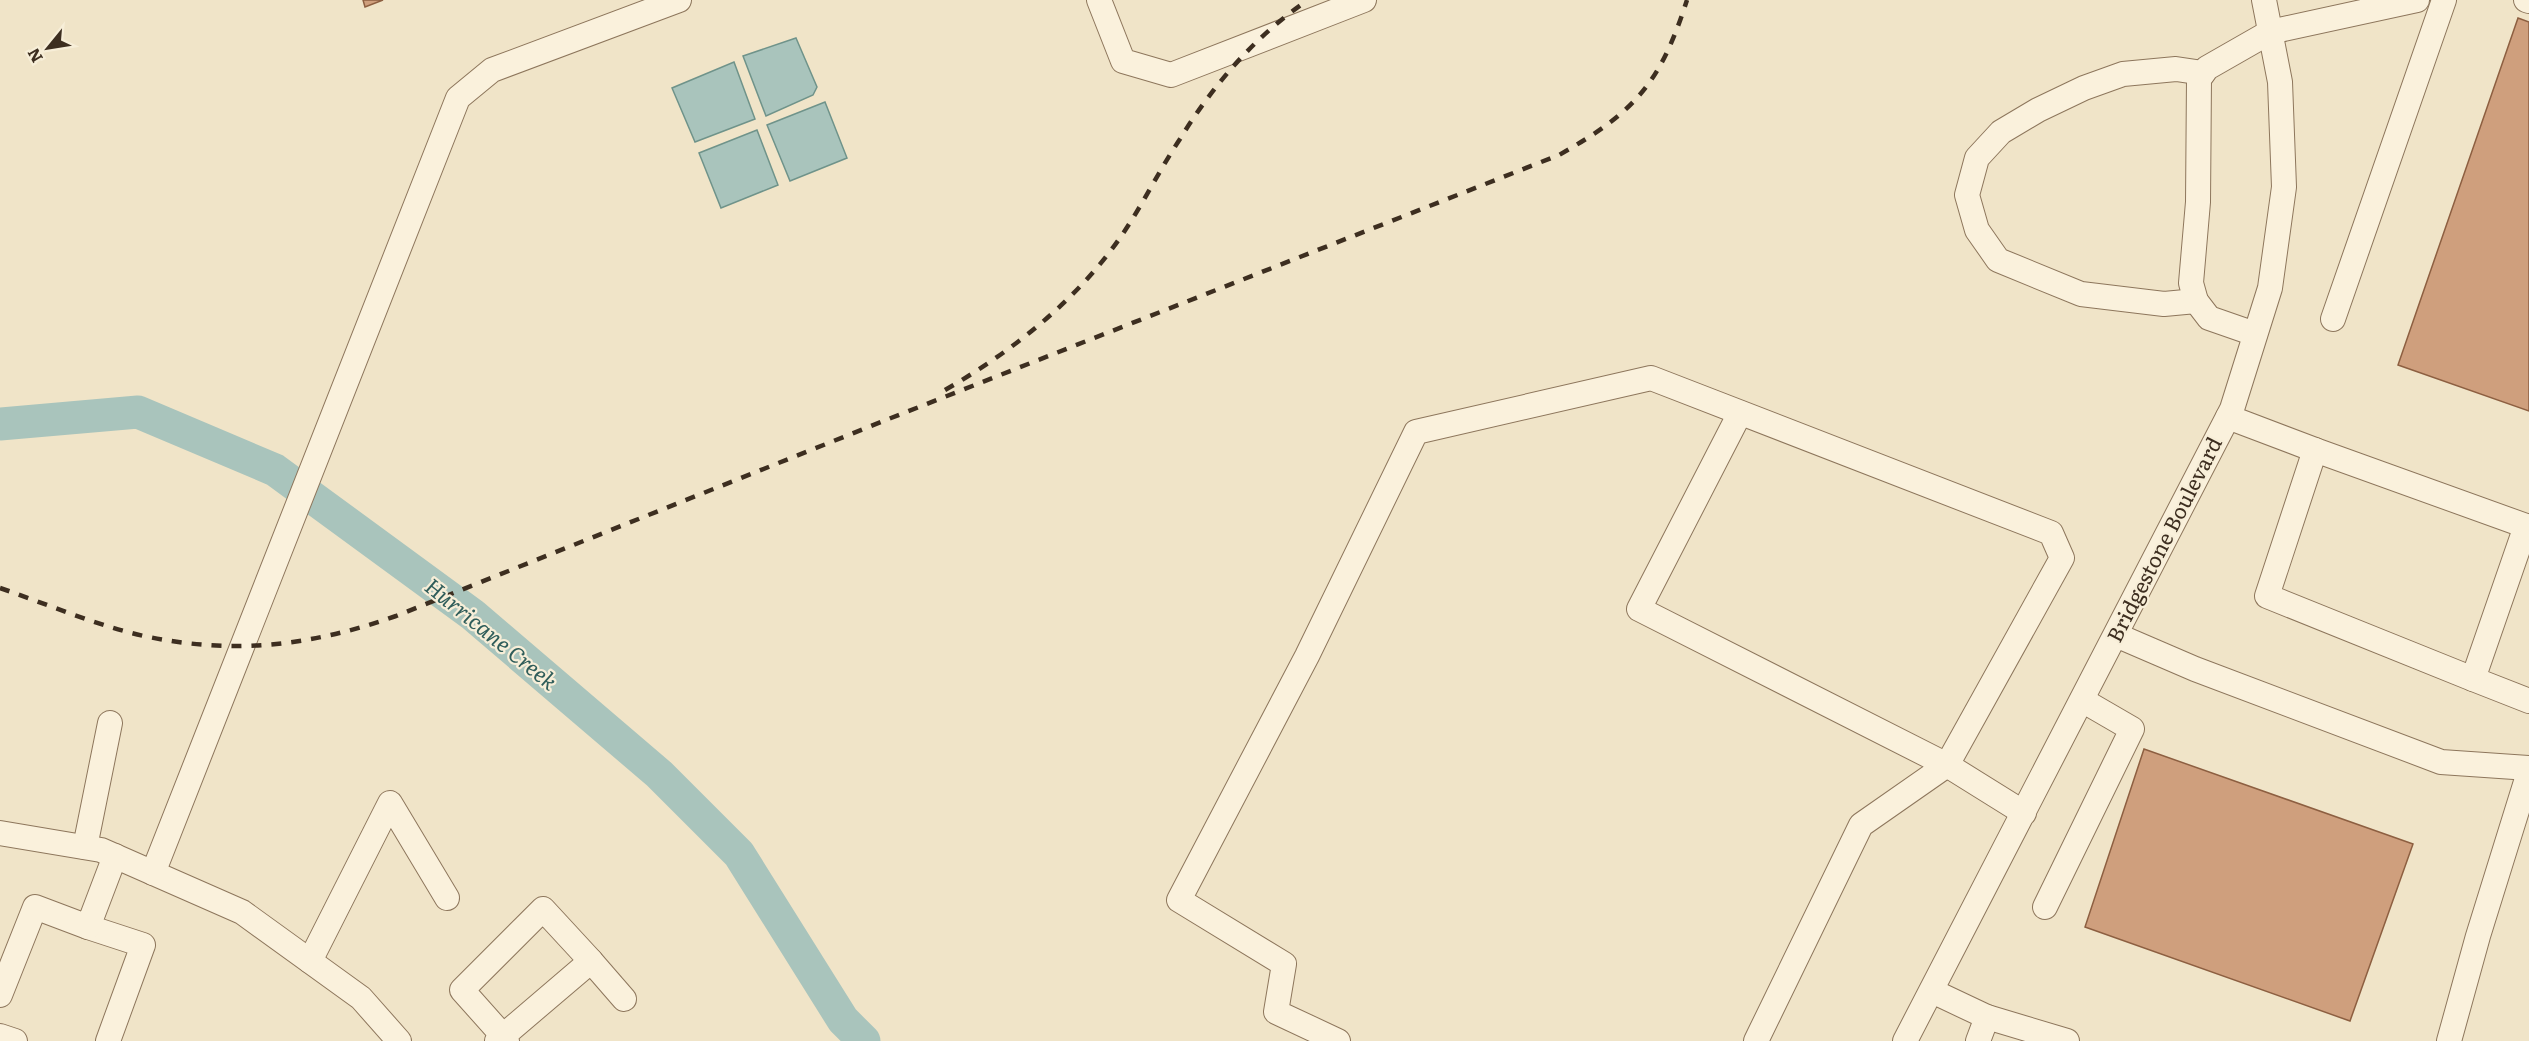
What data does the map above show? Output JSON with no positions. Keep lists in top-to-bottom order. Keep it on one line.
{"streets":{"street":["Bridgestone Boulevard"]},"water":["Hurricane Creek"],"north":"bottom left"}
